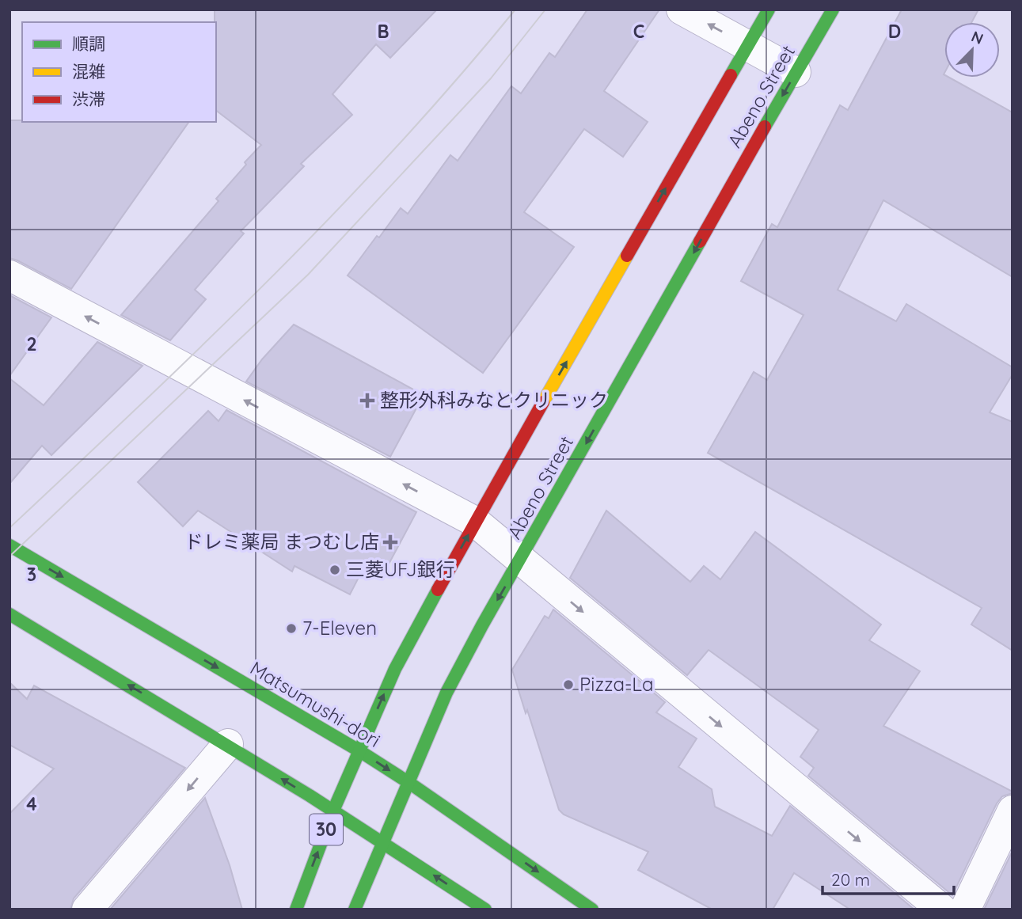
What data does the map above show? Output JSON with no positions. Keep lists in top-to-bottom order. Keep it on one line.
{"streets":{"main road":["Abeno Street","Matsumushi-dori","30"]},"crossings":[["Abeno Street","Matsumushi-dori"]],"places":{"health":["整形外科みなとクリニック","ドレミ薬局 まつむし店"],"other":["三菱UFJ銀行","7-Eleven","Pizza-La"]},"legend":["順調","混雑","渋滞"],"scale_bar":"20 m","north":"top right","grid":{"columns":["B","C","D"],"rows":["2","3","4"]}}
